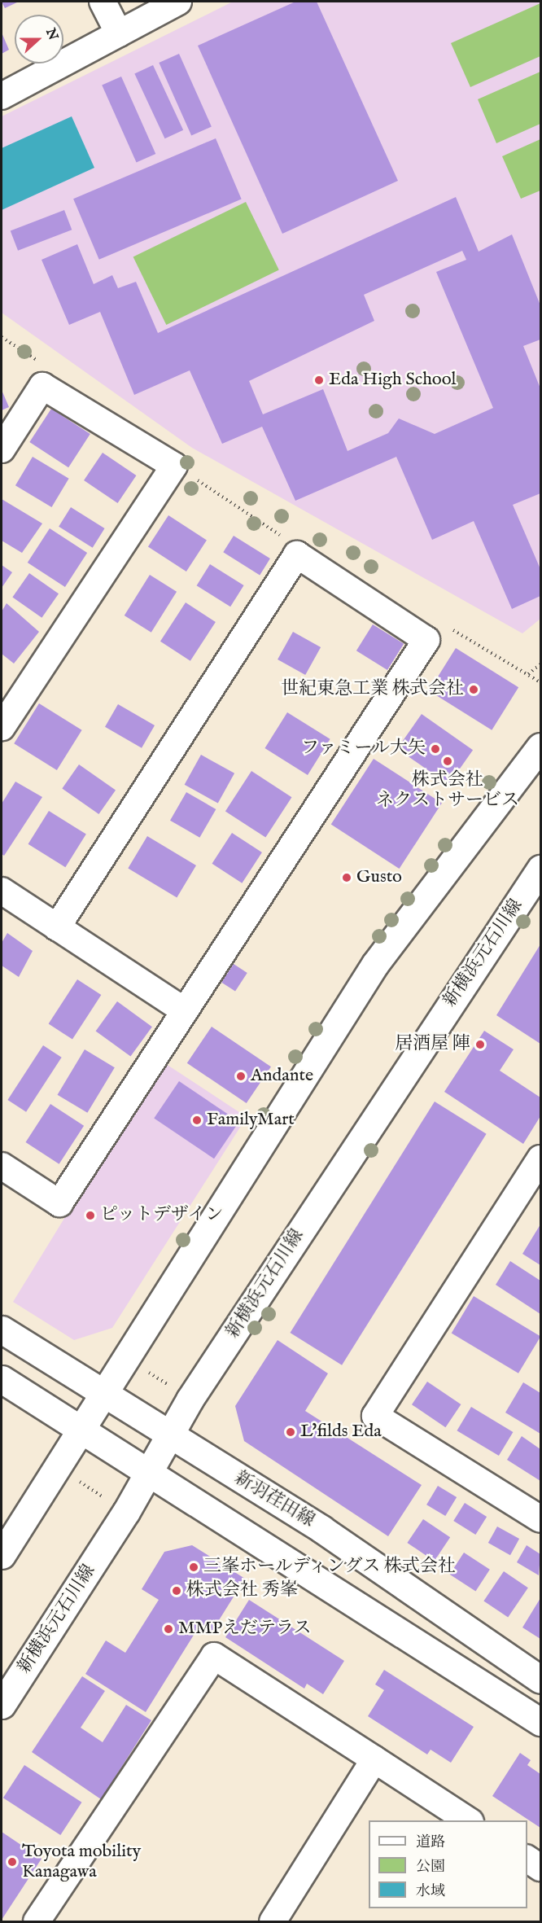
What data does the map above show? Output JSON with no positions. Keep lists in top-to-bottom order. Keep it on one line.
{"streets":{"street":["新横浜元石川線","新羽荏田線"]},"crossings":[["新横浜元石川線","新羽荏田線"]],"places":["Eda High School","世紀東急工業 株式会社","ファミール大矢","株式会社 ネクストサービス","Gusto","居酒屋 陣","Andante","FamilyMart","ピットデザイン","L'filds Eda","三峯ホールディングス 株式会社","株式会社 秀峯","MMPえだテラス","Toyota mobility Kanagawa"],"legend":["道路","公園","水域"],"north":"right"}
